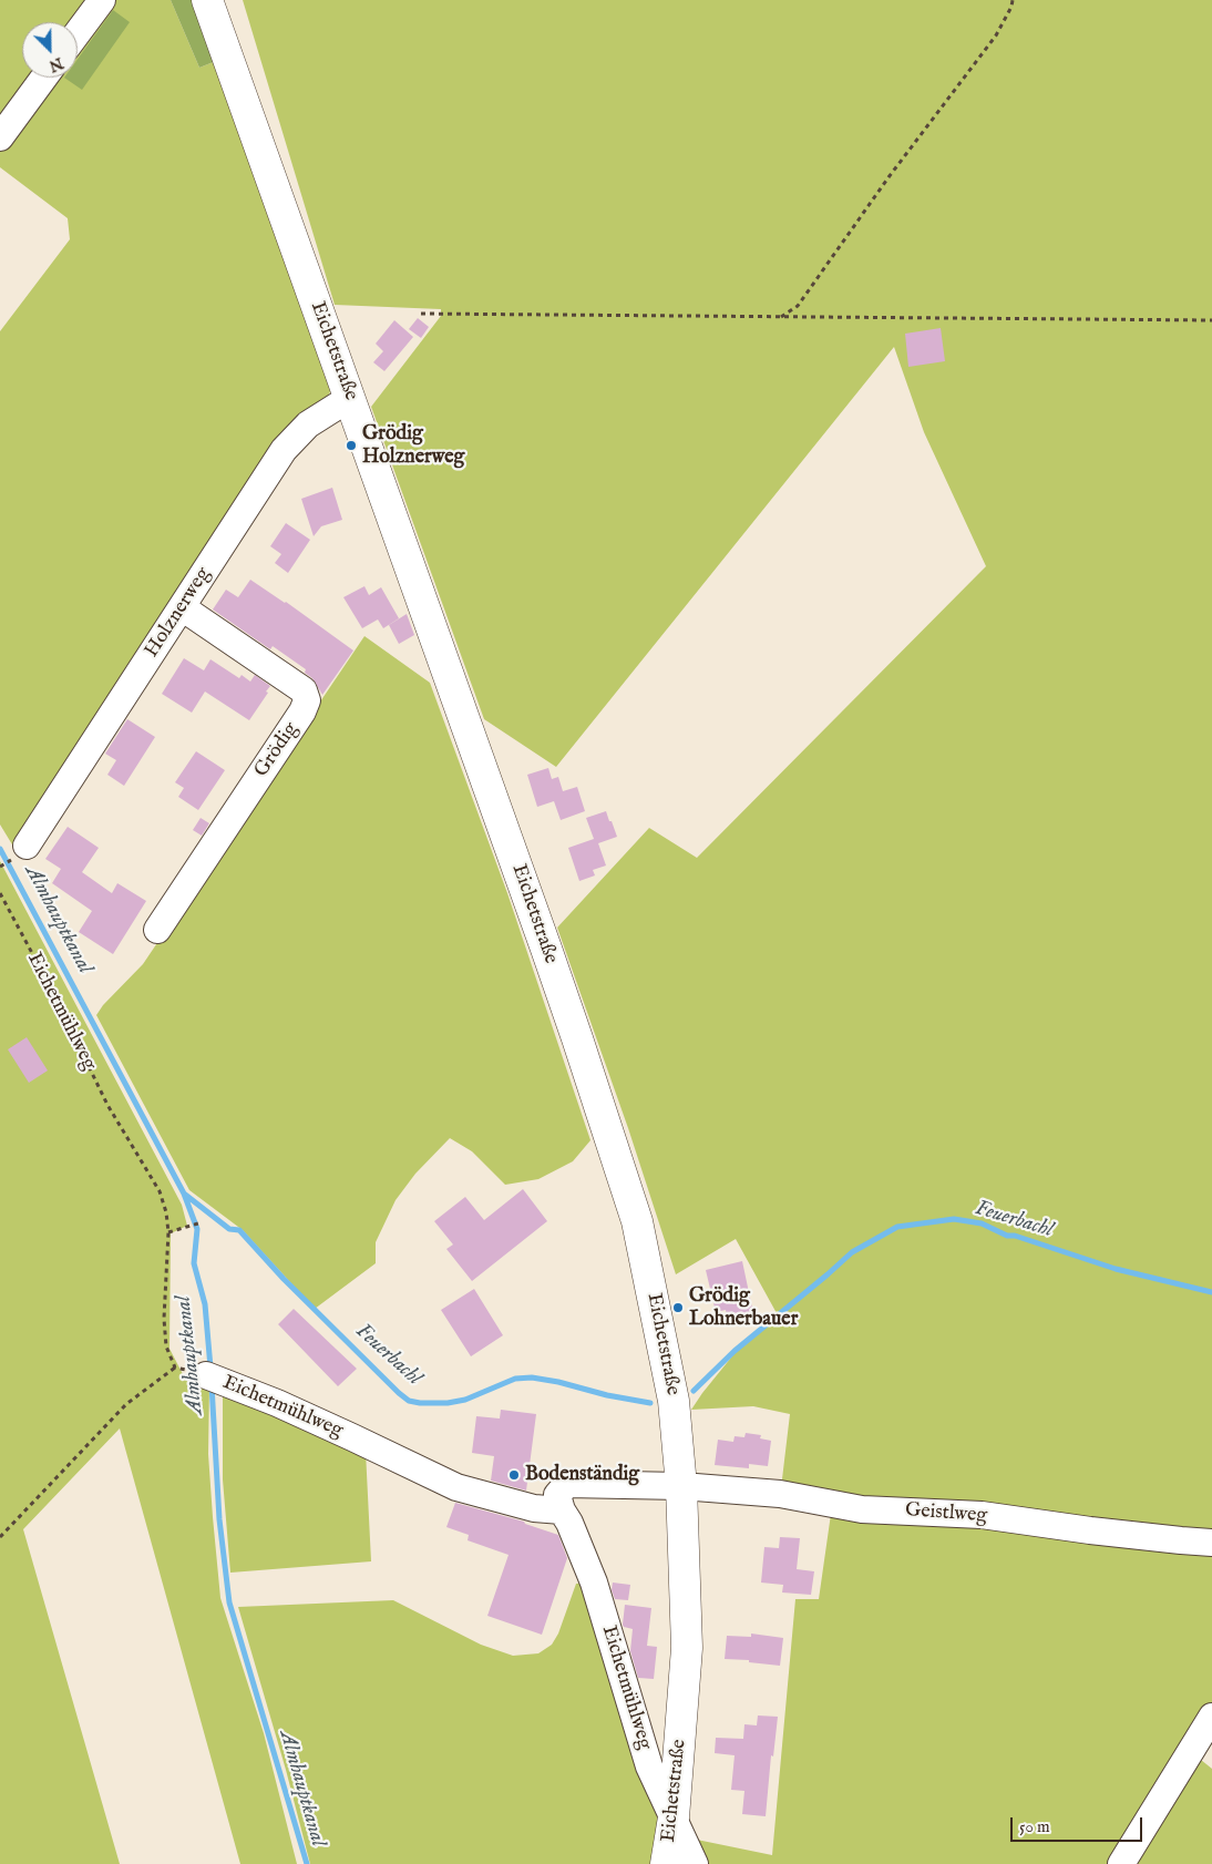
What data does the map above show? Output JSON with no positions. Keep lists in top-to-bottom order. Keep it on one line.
{"streets":{"main road":["Eichetstraße"],"street":["Holznerweg","Grödig","Eichetmühlweg","Geistlweg"]},"crossings":[["Eichetstraße","Holznerweg"],["Eichetstraße","Eichetmühlweg"],["Eichetstraße","Geistlweg"],["Holznerweg","Grödig"]],"water":["Almhauptkanal","Feuerbachl"],"places":["Grödig Holznerweg","Grödig Lohnerbauer","Bodenständig"],"scale_bar":"50 m","north":"bottom right"}
